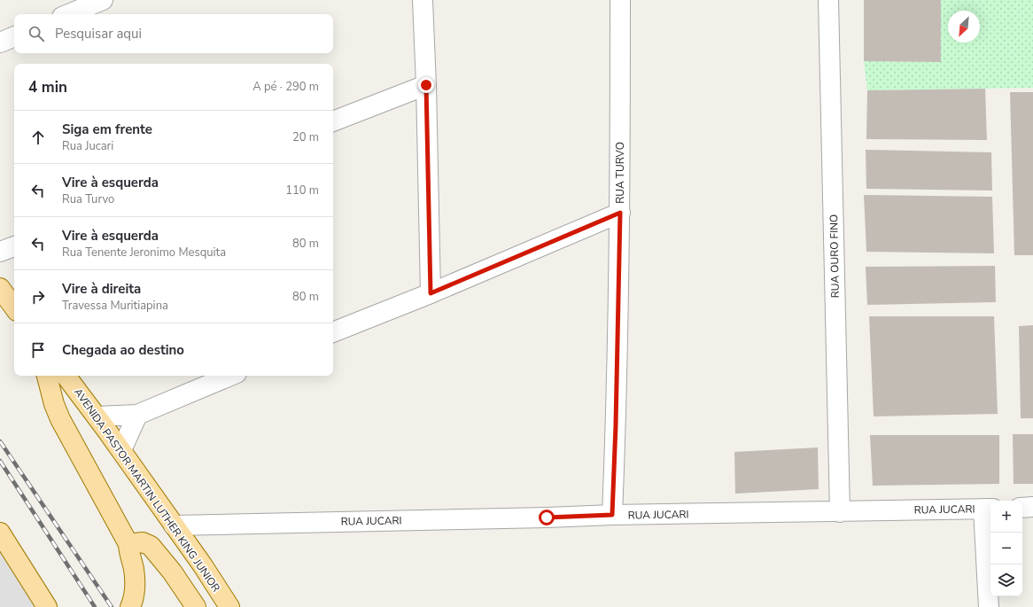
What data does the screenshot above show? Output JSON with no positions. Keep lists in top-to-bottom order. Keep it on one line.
{"streets":{"main road":["AVENIDA PASTOR MARTIN LUTHER KING JUNIOR"],"street":["RUA TURVO","RUA OURO FINO","RUA JUCARI"]},"crossings":[["RUA TURVO","RUA JUCARI"],["RUA OURO FINO","RUA JUCARI"],["AVENIDA PASTOR MARTIN LUTHER KING JUNIOR","RUA JUCARI"]],"north":"bottom left","page":{"search":"Pesquisar aqui","heading":["4 min","A pé · 290 m"],"list":[["Siga em frente","Rua Jucari","20 m"],["Vire à esquerda","Rua Turvo","110 m"],["Vire à esquerda","Rua Tenente Jeronimo Mesquita","80 m"],["Vire à direita","Travessa Muritiapina","80 m"],"Chegada ao destino"],"map_buttons":["+","−"]}}
